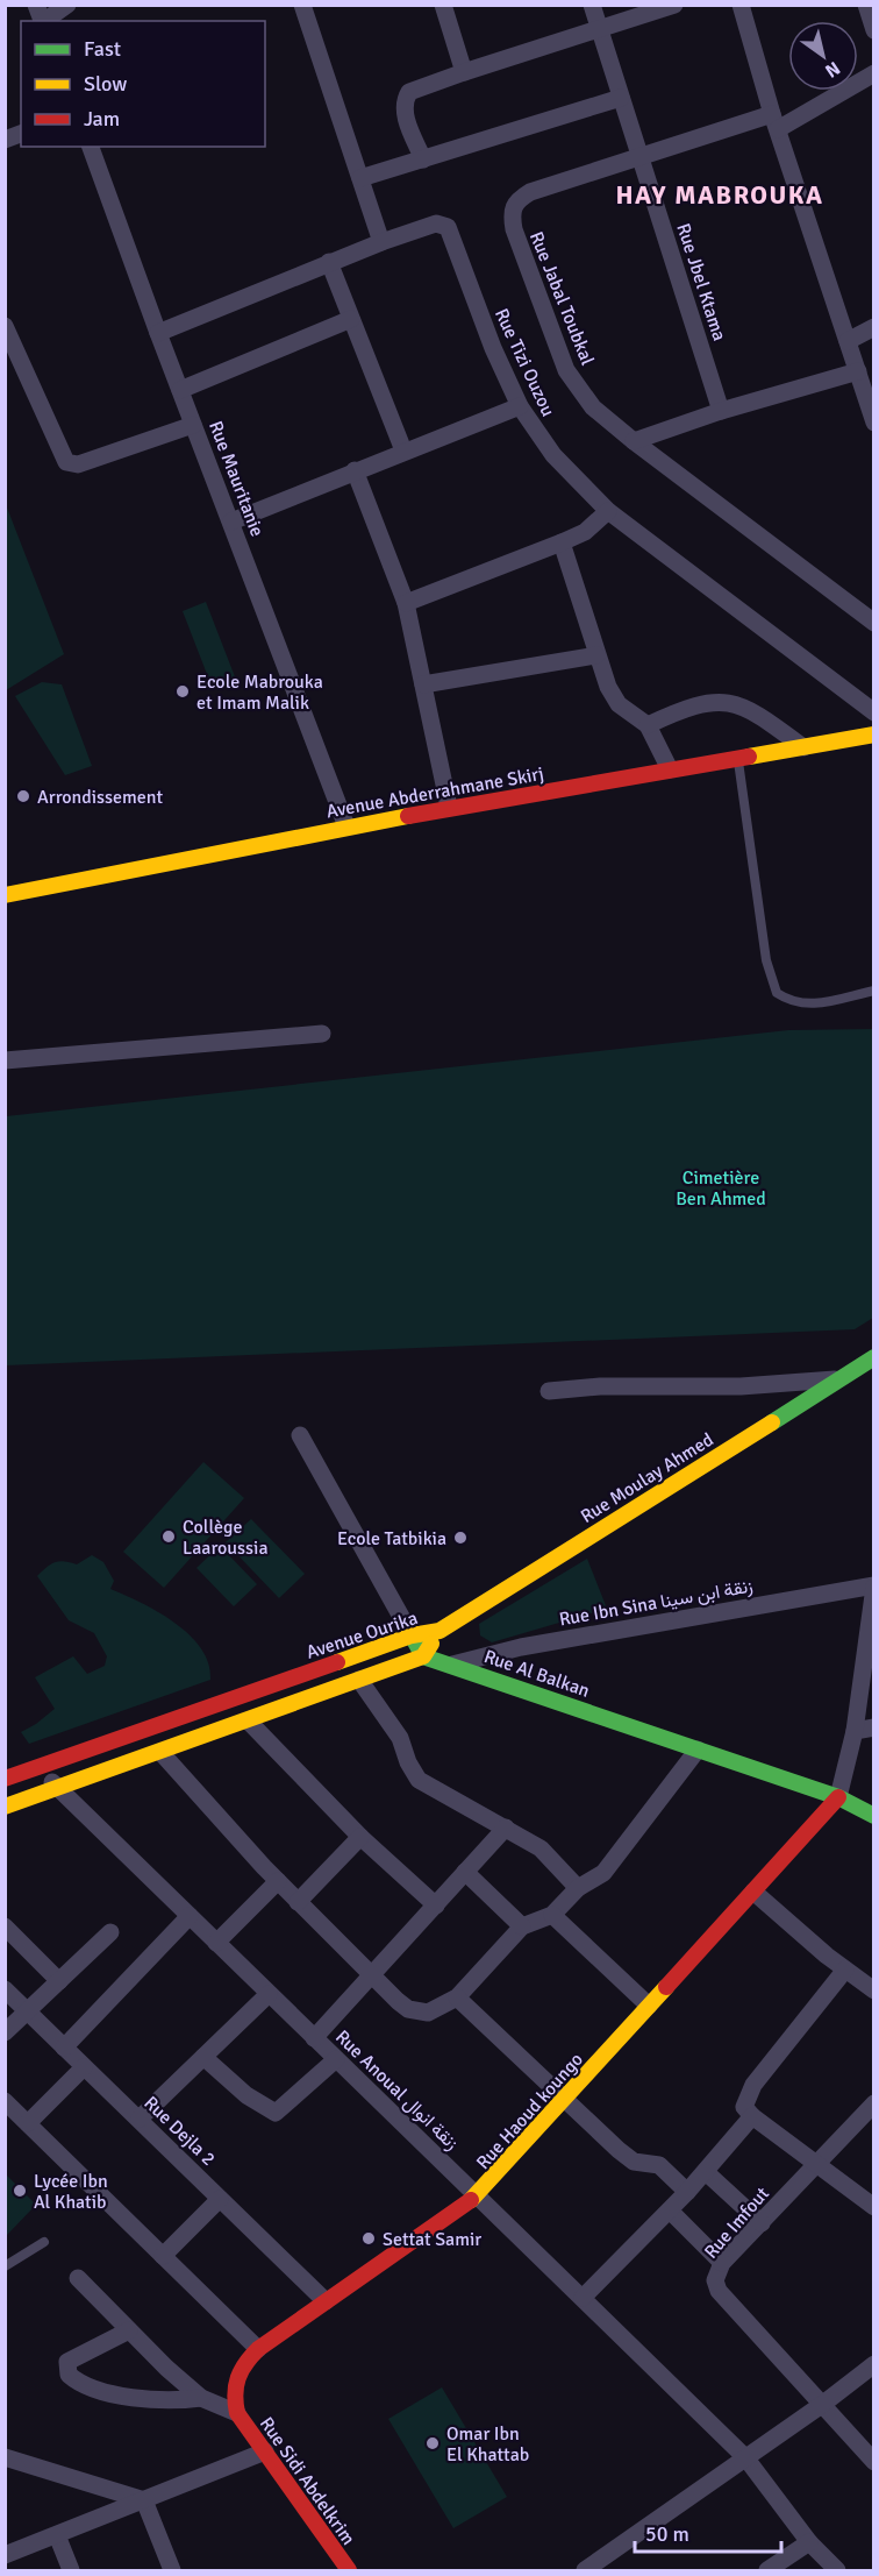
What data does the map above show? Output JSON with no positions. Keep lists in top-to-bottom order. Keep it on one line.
{"streets":{"street":["Rue Jbel Ktama","Rue Jabal Toubkal","Rue Tizi Ouzou","Rue Mauritanie","Avenue Abderrahmane Skirj","Rue Moulay Ahmed","Rue Ibn Sina زنقة ابن سينا","Avenue Ourika","Rue Al Balkan","Rue Anoual زنقة انوال","Rue Haoud koungo","Rue Dejla 2","Rue Imfout","Rue Sidi Abdelkrim"]},"crossings":[["Rue Jbel Ktama","Rue Jabal Toubkal"],["Rue Tizi Ouzou","Rue Mauritanie"],["Rue Mauritanie","Avenue Abderrahmane Skirj"],["Rue Moulay Ahmed","Avenue Ourika"],["Rue Ibn Sina زنقة ابن سينا","Rue Al Balkan"],["Avenue Ourika","Rue Al Balkan"],["Avenue Ourika","Rue Anoual زنقة انوال"],["Rue Al Balkan","Rue Haoud koungo"],["Rue Anoual زنقة انوال","Rue Haoud koungo"],["Rue Haoud koungo","Rue Dejla 2"],["Rue Haoud koungo","Rue Sidi Abdelkrim"]],"districts":["HAY MABROUKA"],"parks":["Cimetière Ben Ahmed"],"places":["Ecole Mabrouka et Imam Malik","Arrondissement","Collège Laaroussia","Ecole Tatbikia","Lycée Ibn Al Khatib","Settat Samir","Omar Ibn El Khattab"],"legend":["Fast","Slow","Jam"],"scale_bar":"50 m","north":"bottom right"}
